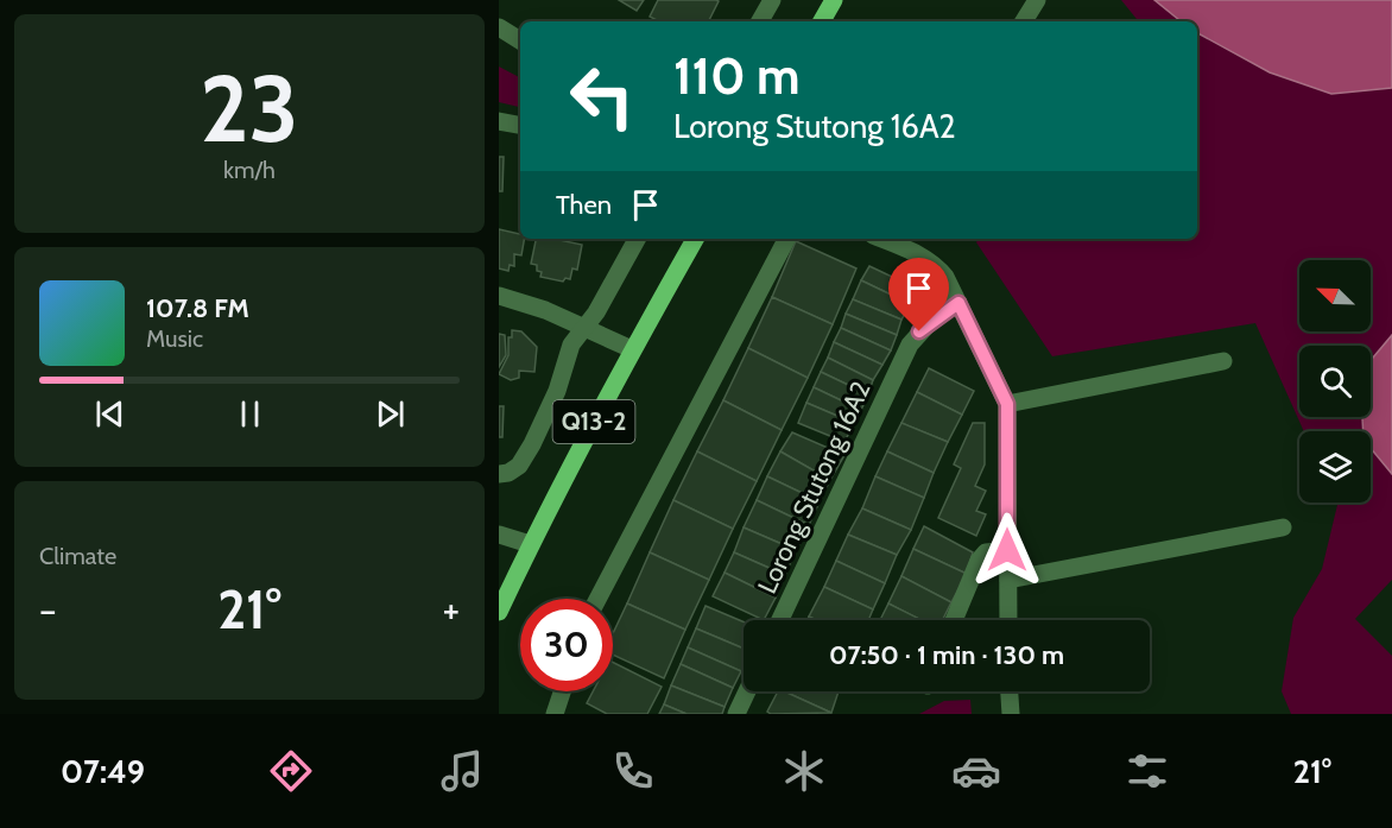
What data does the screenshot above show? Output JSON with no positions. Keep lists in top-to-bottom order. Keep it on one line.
{"streets":{"main road":["Q13-2"],"street":["Lorong Stutong 16A2"]},"north":"top left","page":{"tile":[["23","km/h"],"Climate"],"turn":["110 m","Lorong Stutong 16A2"],"then":"Then","song":["107.8 FM","Music"],"heat":["−","21°","+"],"limit":"30","trip":"07:50 · 1 min · 130 m","tabs":["07:49","21°"]}}
